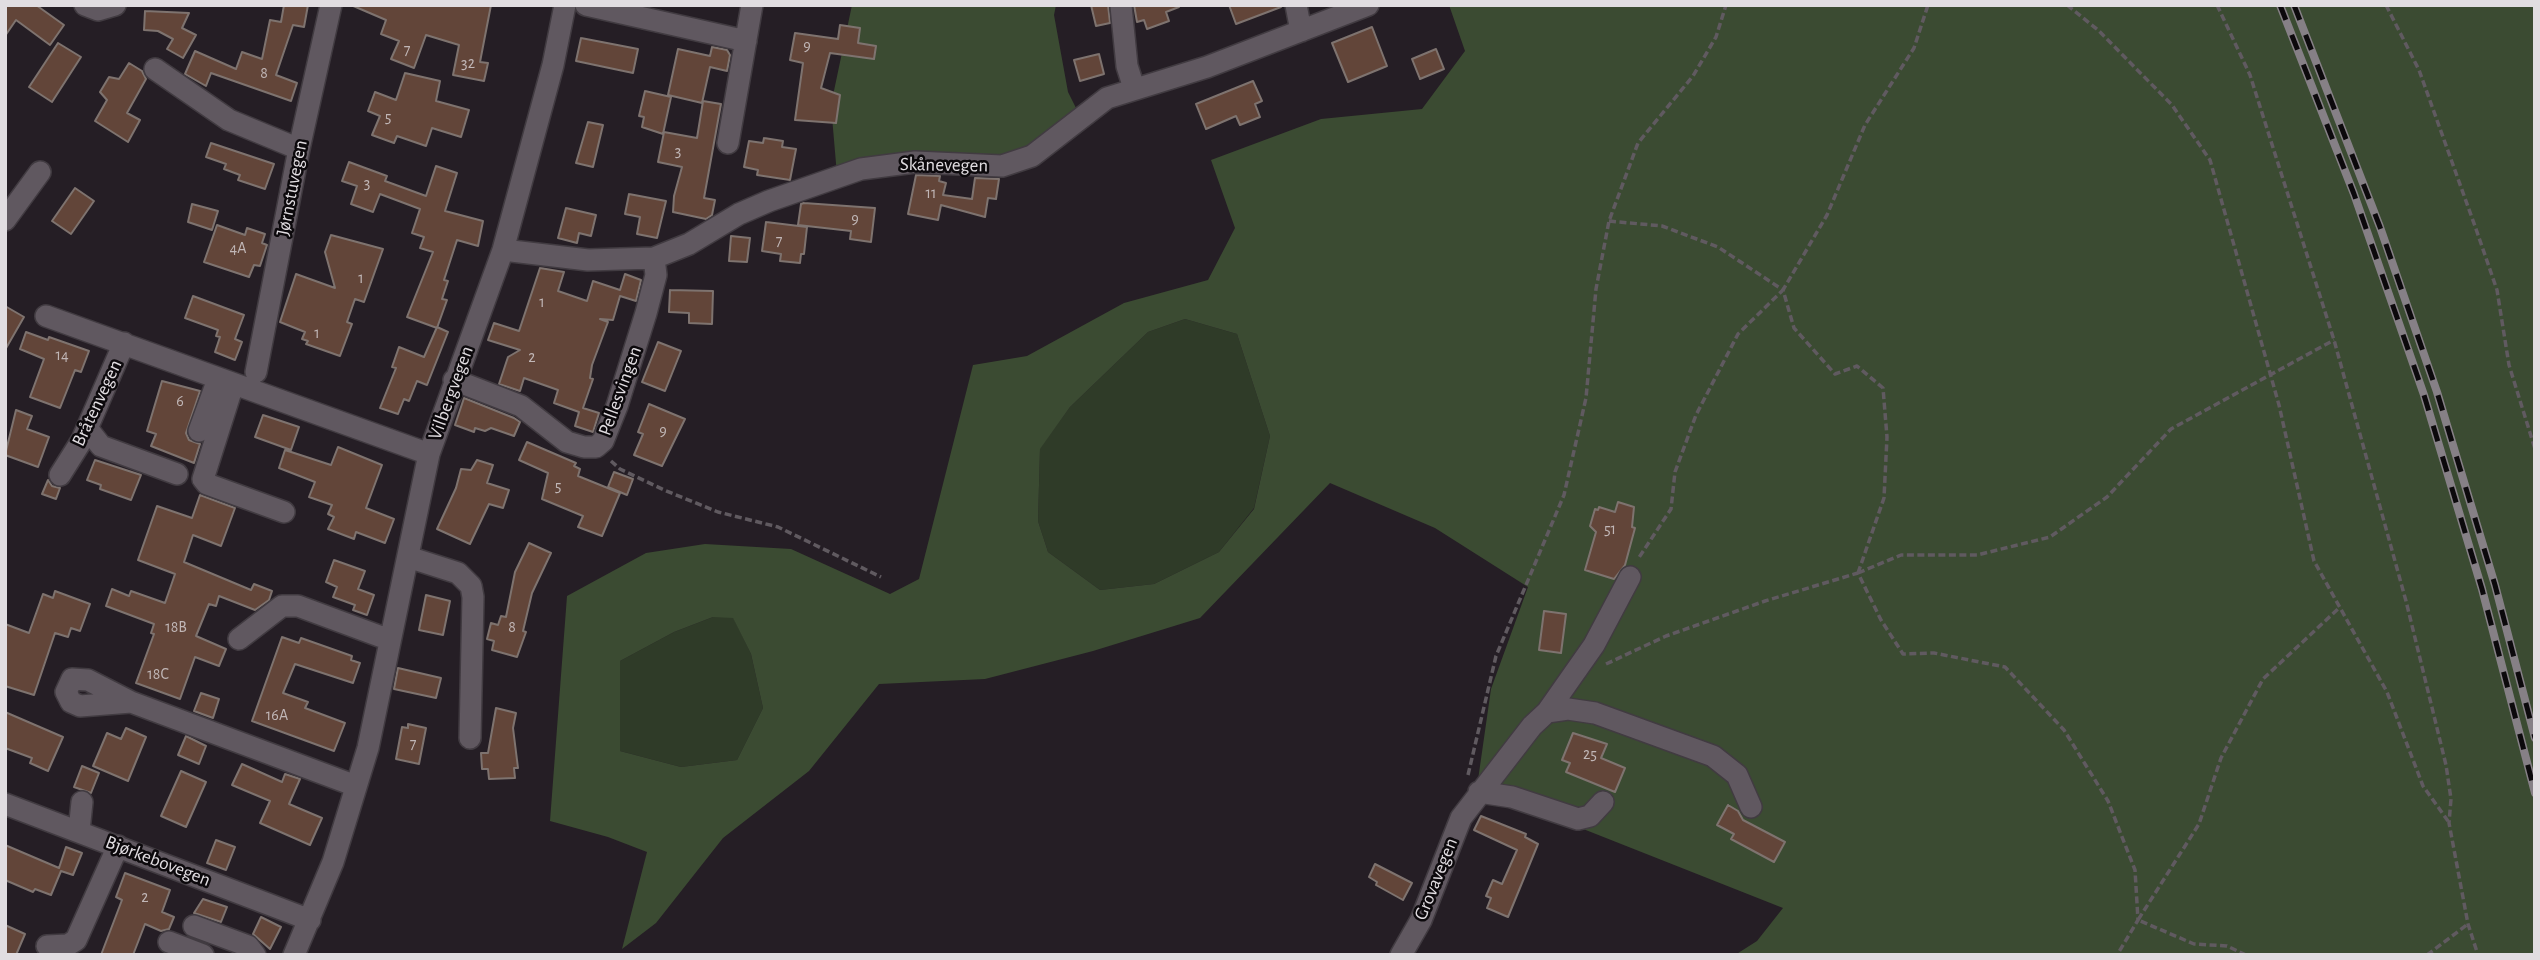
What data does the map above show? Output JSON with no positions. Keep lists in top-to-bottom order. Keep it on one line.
{"streets":{"street":["Skånevegen","Jørnstuvegen","Pellesvingen","Vilbergvegen","Bråtenvegen","Bjørkebovegen","Grovavegen"]},"crossings":[["Skånevegen","Pellesvingen"],["Skånevegen","Vilbergvegen"],["Pellesvingen","Vilbergvegen"],["Vilbergvegen","Bråtenvegen"],["Vilbergvegen","Bjørkebovegen"]],"house_numbers":["9","7","32","8","5","3","3","11","9","7","4A","1","1","1","14","2","6","9","5","51","18B","8","18C","16A","7","25","2"]}
